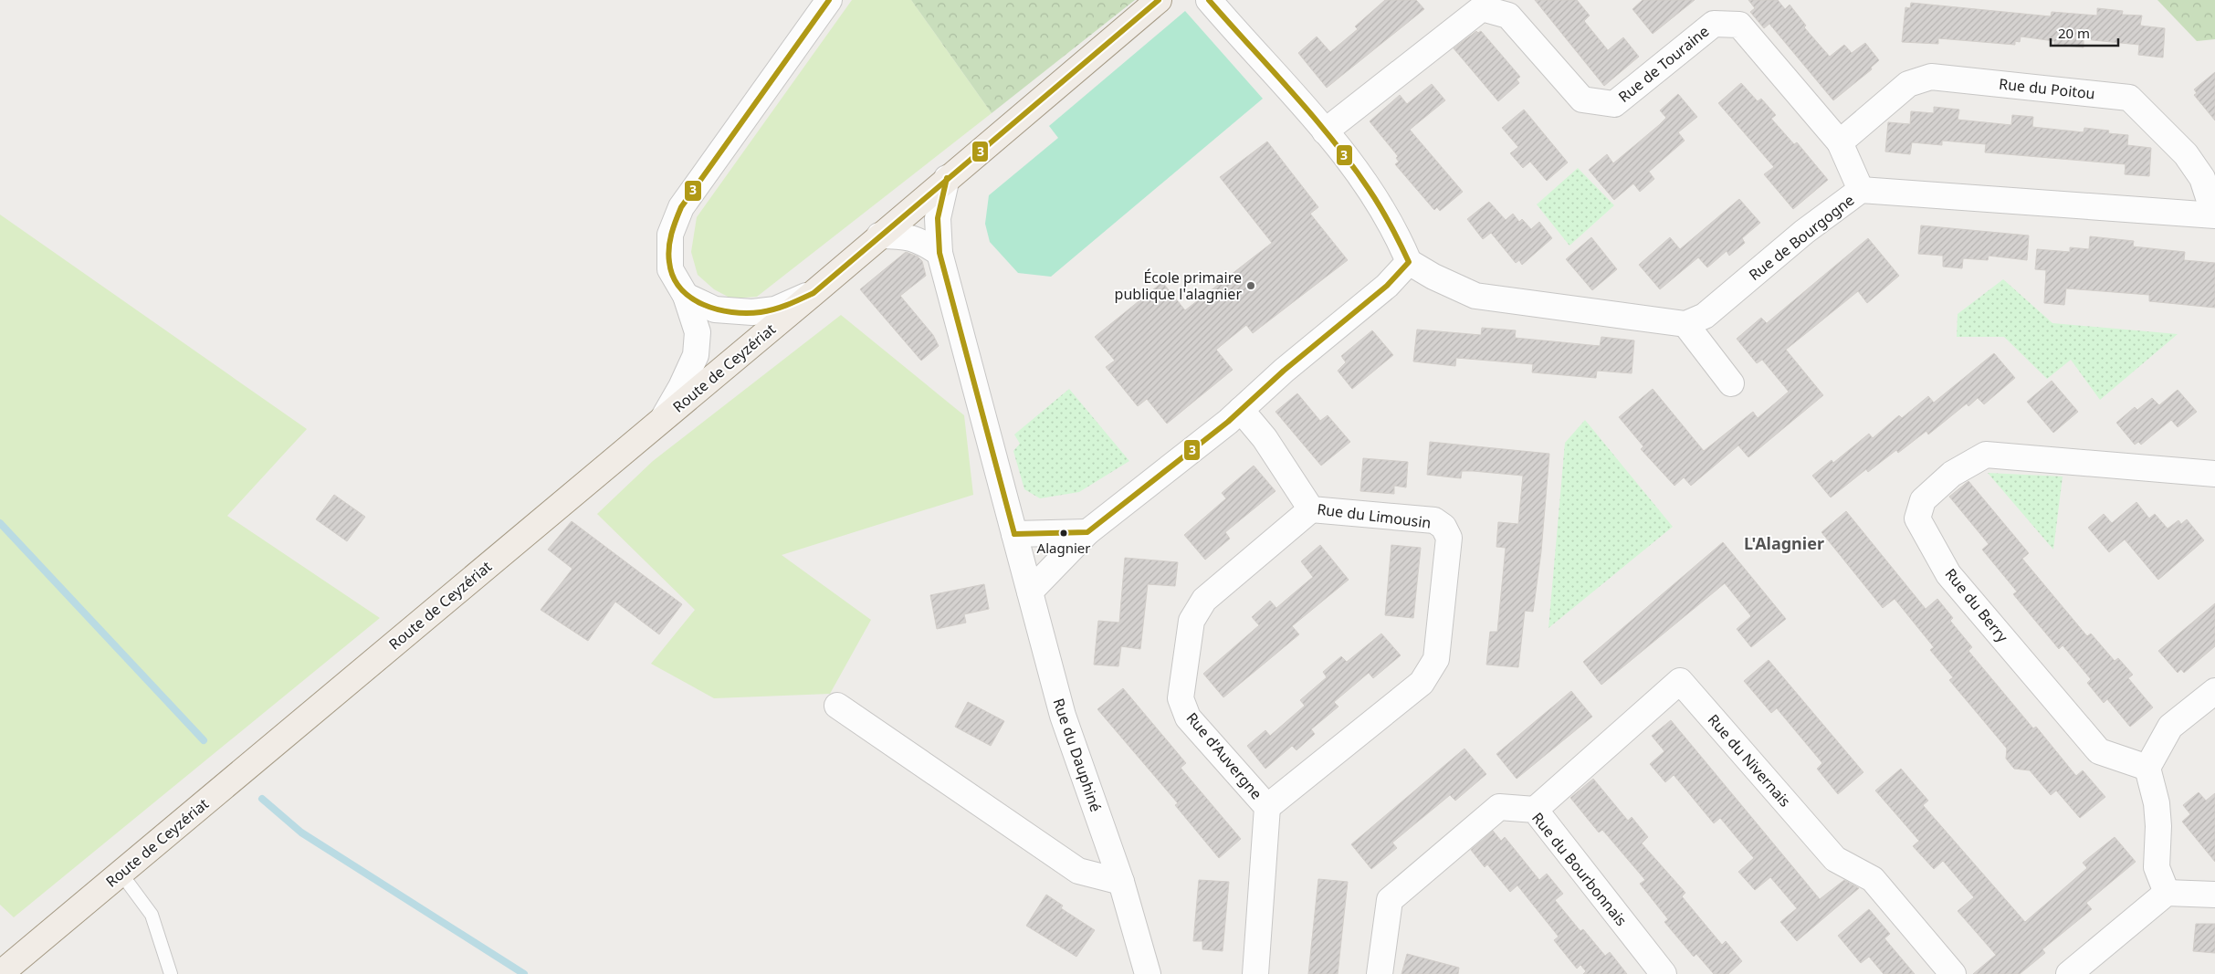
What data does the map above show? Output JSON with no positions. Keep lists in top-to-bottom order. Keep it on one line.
{"streets":{"main road":["Route de Ceyzériat"],"street":["Rue de Touraine","Rue du Poitou","Rue de Bourgogne","Rue du Limousin","Rue du Berry","Rue du Dauphiné","Rue d'Auvergne","Rue du Nivernais","Rue du Bourbonnais"]},"crossings":[["Rue de Touraine","Rue du Poitou"],["Rue de Touraine","Rue de Bourgogne"],["Rue du Poitou","Rue de Bourgogne"],["Route de Ceyzériat","Rue du Dauphiné"],["Rue du Limousin","Rue d'Auvergne"],["Rue du Nivernais","Rue du Bourbonnais"]],"districts":["L'Alagnier"],"places":["École primaire publique l'alagnier","Alagnier"],"lines":["transit line 3"],"scale_bar":"20 m"}
